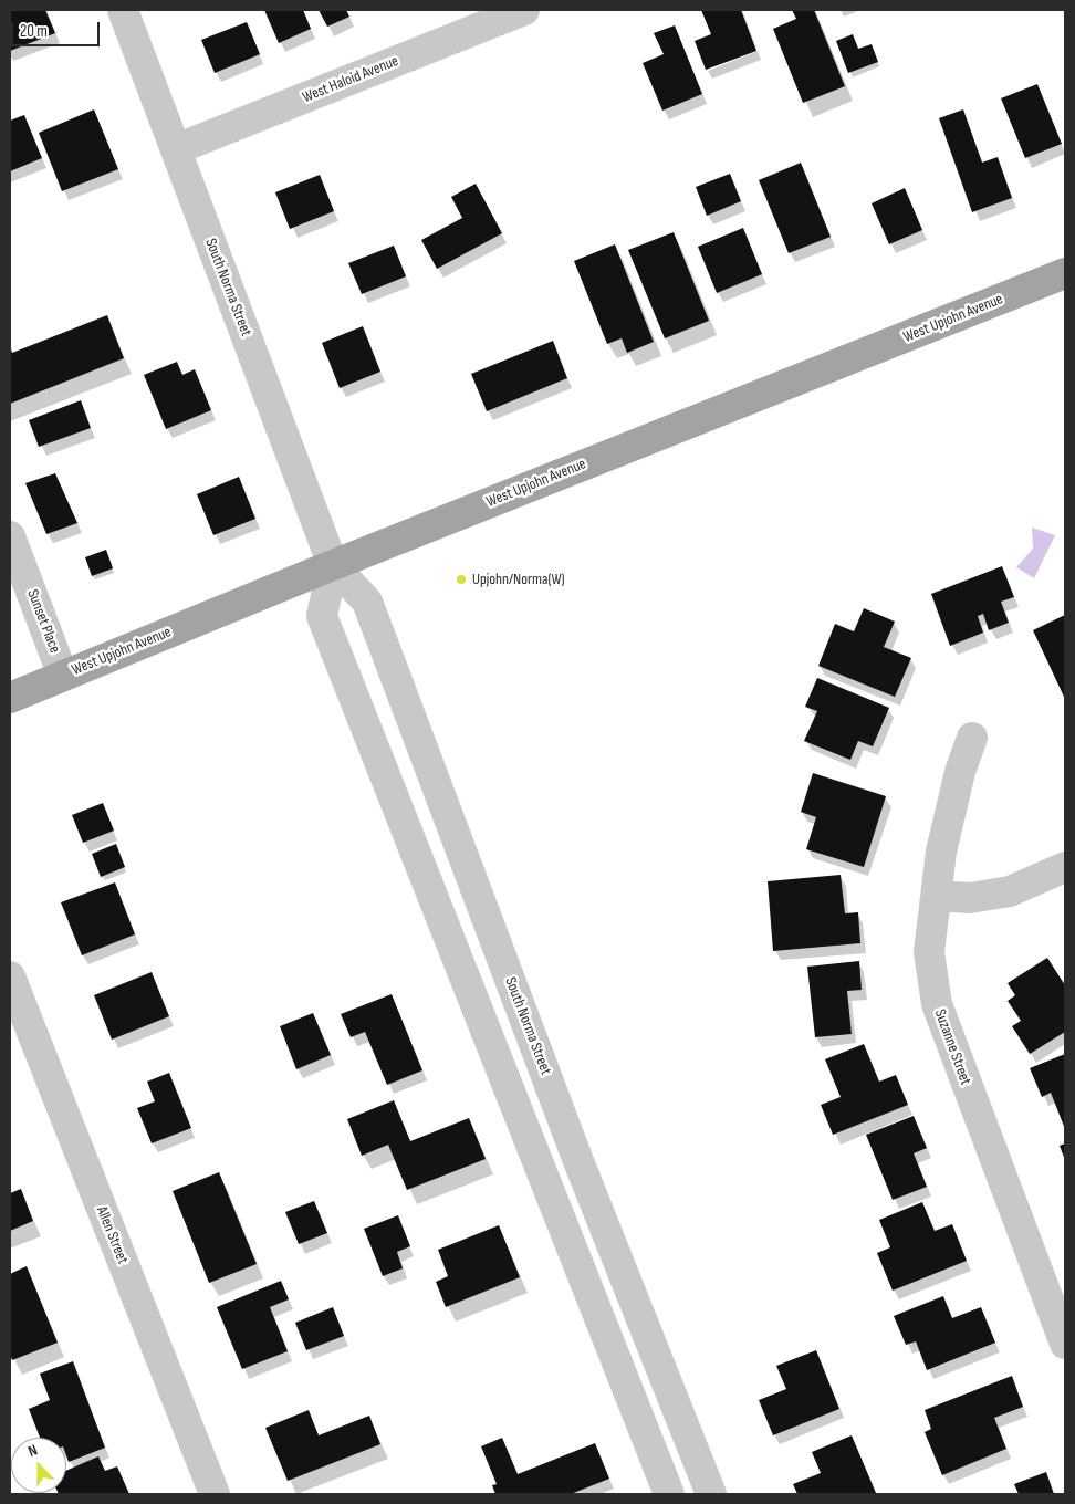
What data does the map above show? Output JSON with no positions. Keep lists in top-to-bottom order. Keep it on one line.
{"streets":{"main road":["West Upjohn Avenue"],"street":["West Haloid Avenue","South Norma Street","Sunset Place","Suzanne Street","Allen Street"]},"crossings":[["West Haloid Avenue","South Norma Street"],["South Norma Street","West Upjohn Avenue"],["West Upjohn Avenue","Sunset Place"]],"places":["Upjohn/Norma(W)"],"scale_bar":"20 m","north":"top"}
